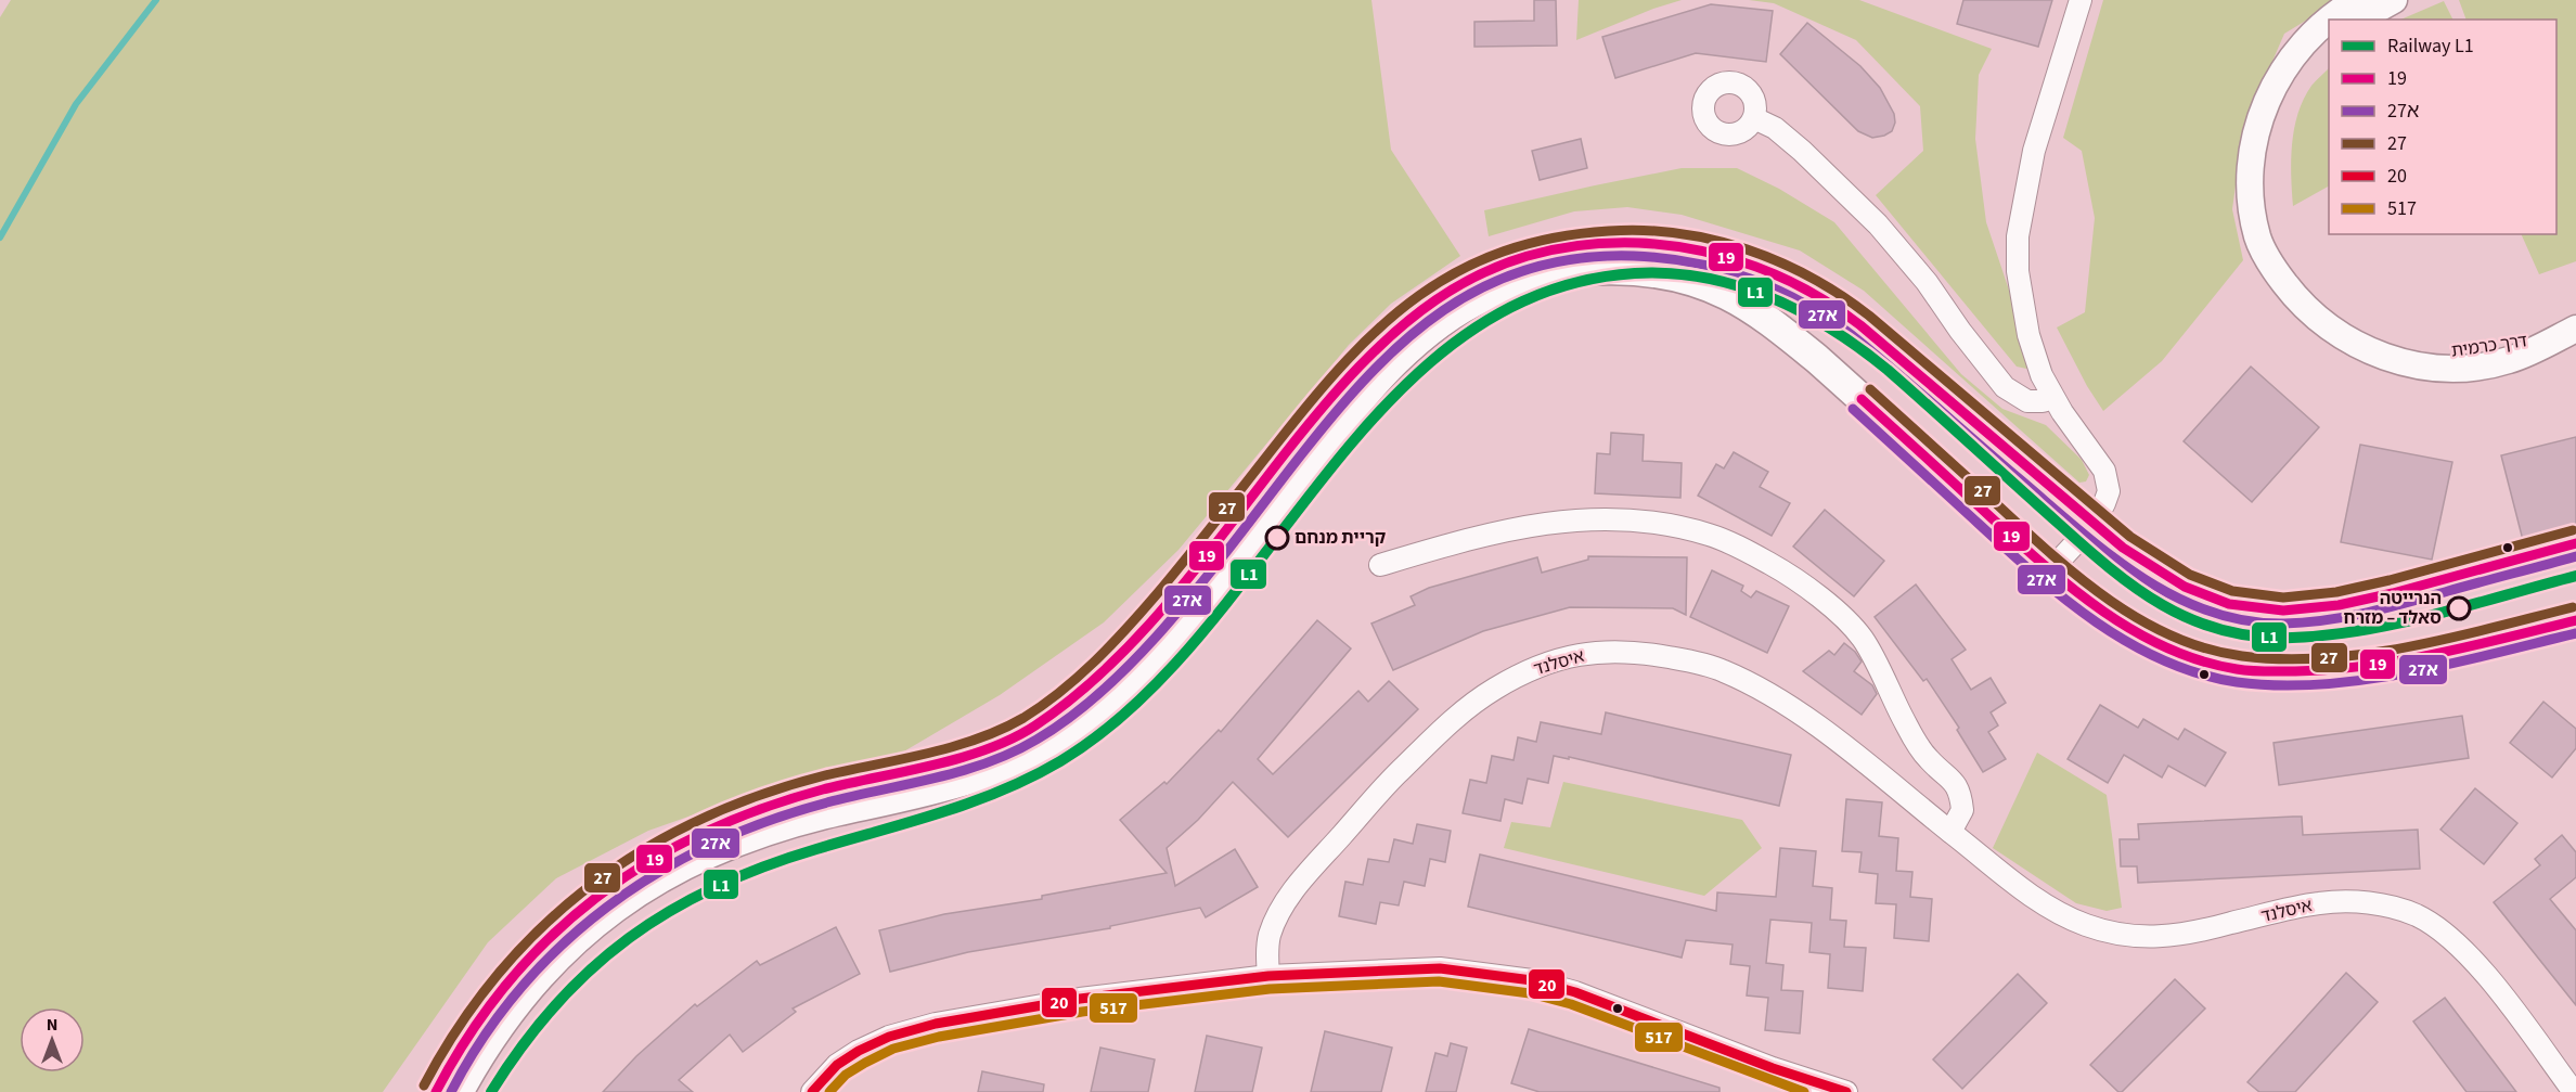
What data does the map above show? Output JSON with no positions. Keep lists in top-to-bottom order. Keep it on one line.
{"streets":{"street":["דרך כרמית","איסלנד"]},"places":["קריית מנחם","הנרייטה סאלד – מזרח"],"lines":["transit line 27","transit line 19","transit line 27א","rail line L1","transit line 20","transit line 517"],"legend":["Railway L1","19","27א","27","20","517"],"north":"top"}
